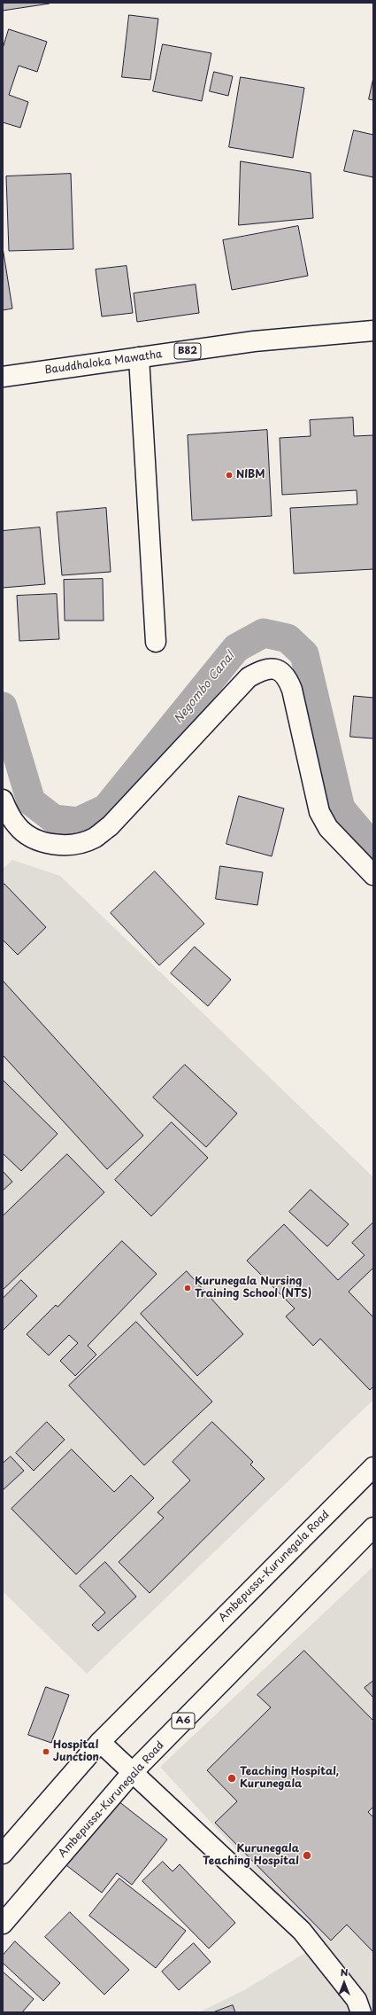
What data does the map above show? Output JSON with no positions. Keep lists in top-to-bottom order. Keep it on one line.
{"streets":{"main road":["B82","Bauddhaloka Mawatha","Ambepussa-Kurunegala Road","A6"]},"water":["Negombo Canal"],"places":["NIBM","Kurunegala Nursing Training School (NTS)","Hospital Junction","Teaching Hospital, Kurunegala","Kurunegala Teaching Hospital"],"north":"top"}
